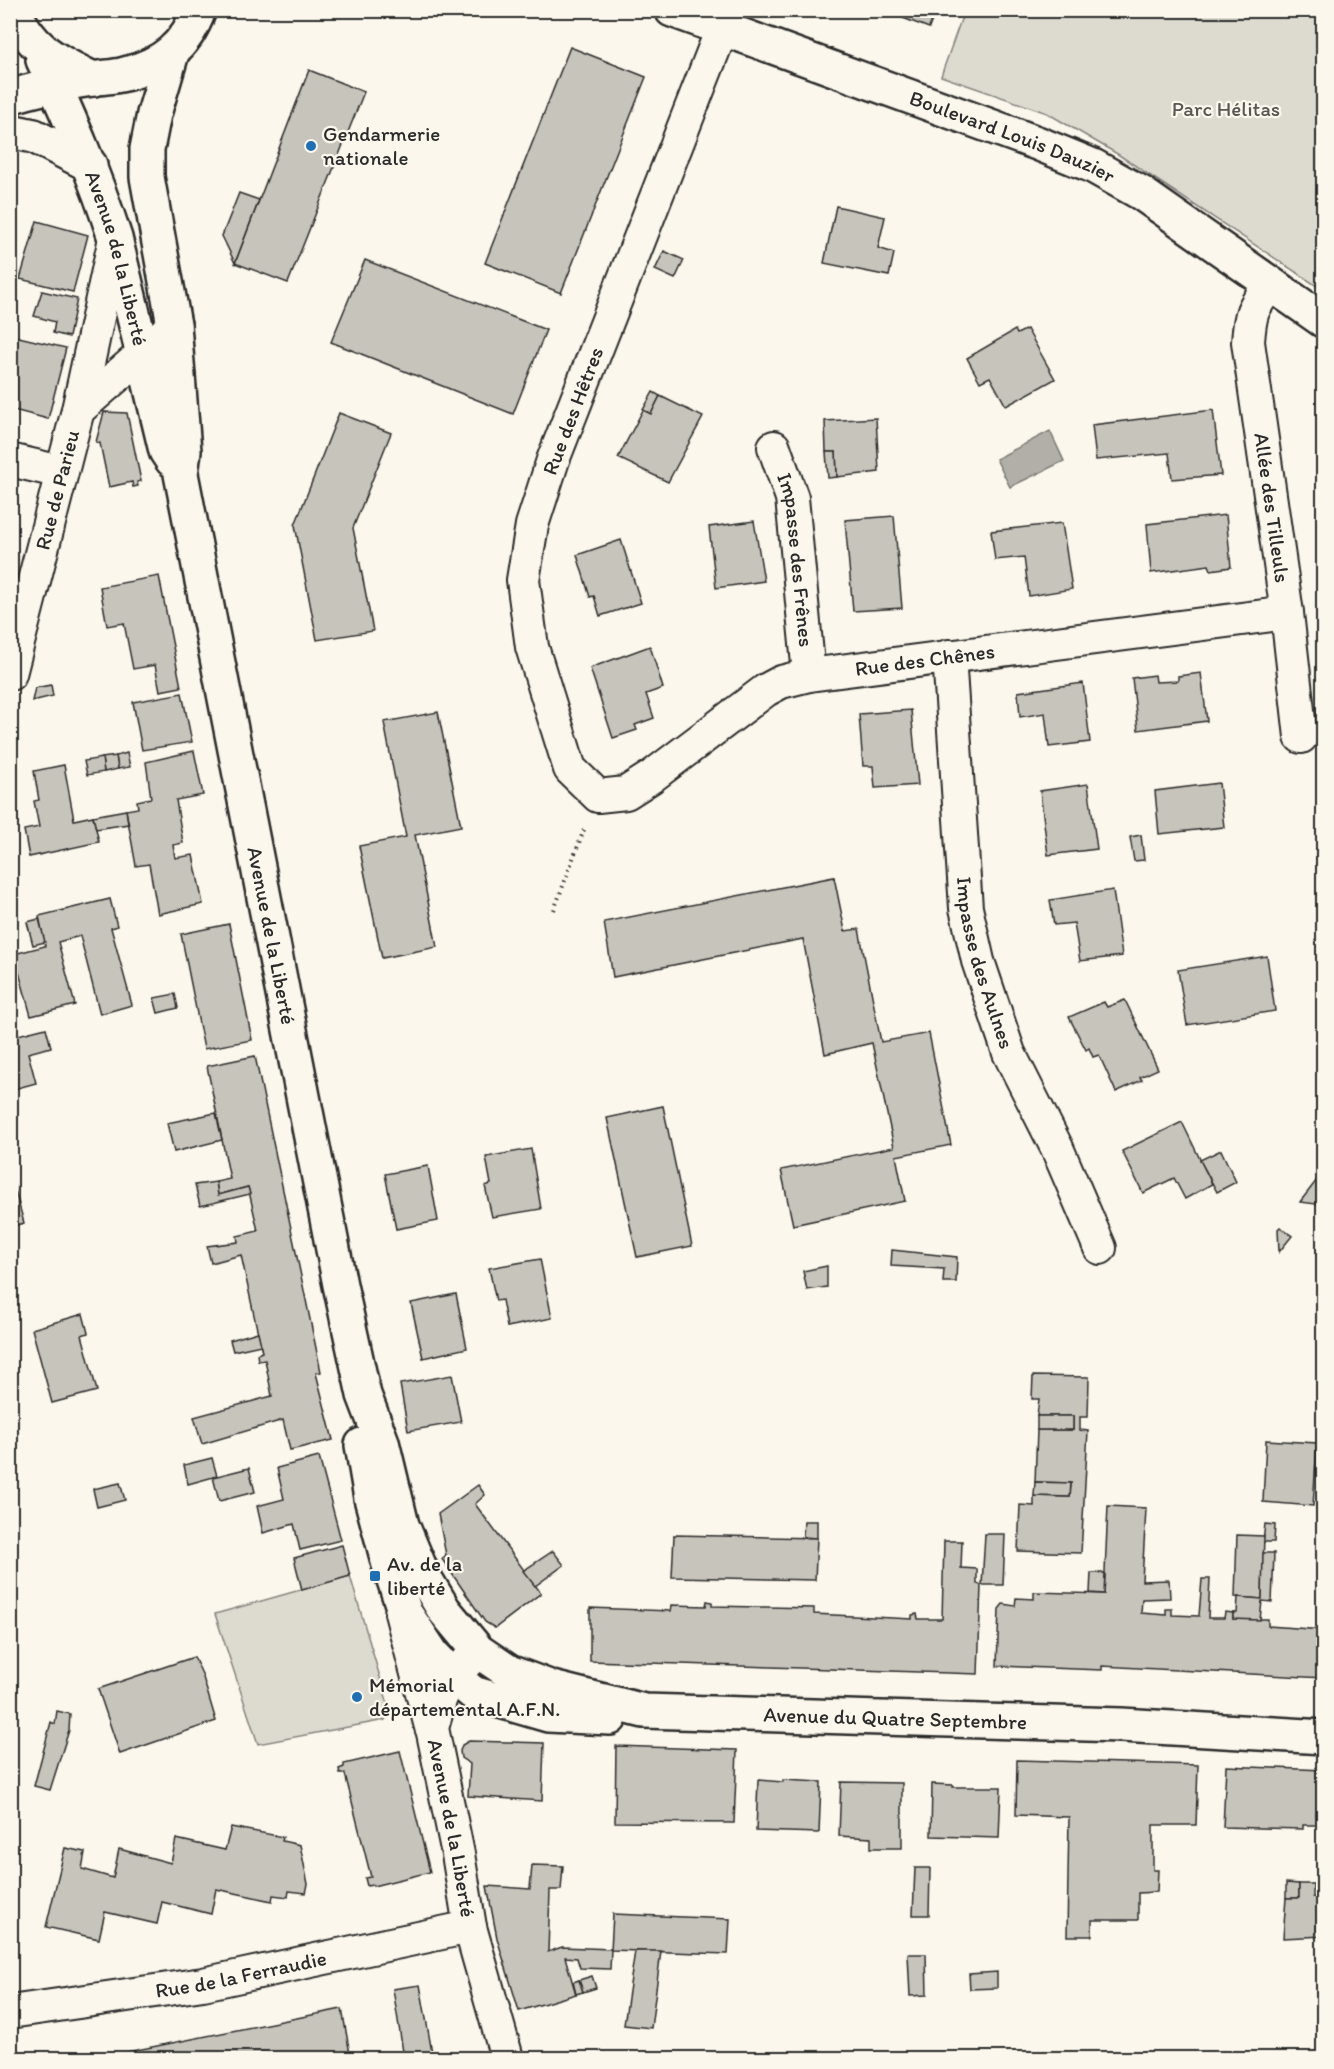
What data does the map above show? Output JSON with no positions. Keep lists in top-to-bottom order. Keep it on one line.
{"streets":{"street":["Boulevard Louis Dauzier","Avenue de la Liberté","Rue des Hêtres","Rue de Parieu","Allée des Tilleuls","Impasse des Frênes","Rue des Chênes","Impasse des Aulnes","Avenue du Quatre Septembre","Rue de la Ferraudie"]},"crossings":[["Boulevard Louis Dauzier","Rue des Hêtres"],["Boulevard Louis Dauzier","Allée des Tilleuls"],["Avenue de la Liberté","Rue de Parieu"],["Avenue de la Liberté","Avenue du Quatre Septembre"],["Avenue de la Liberté","Rue de la Ferraudie"],["Rue des Hêtres","Rue des Chênes"],["Allée des Tilleuls","Rue des Chênes"],["Impasse des Frênes","Rue des Chênes"],["Rue des Chênes","Impasse des Aulnes"]],"parks":["Parc Hélitas"],"places":{"other":["Gendarmerie nationale","Mémorial départemental A.F.N."],"transit":["Av. de la liberté"]}}
